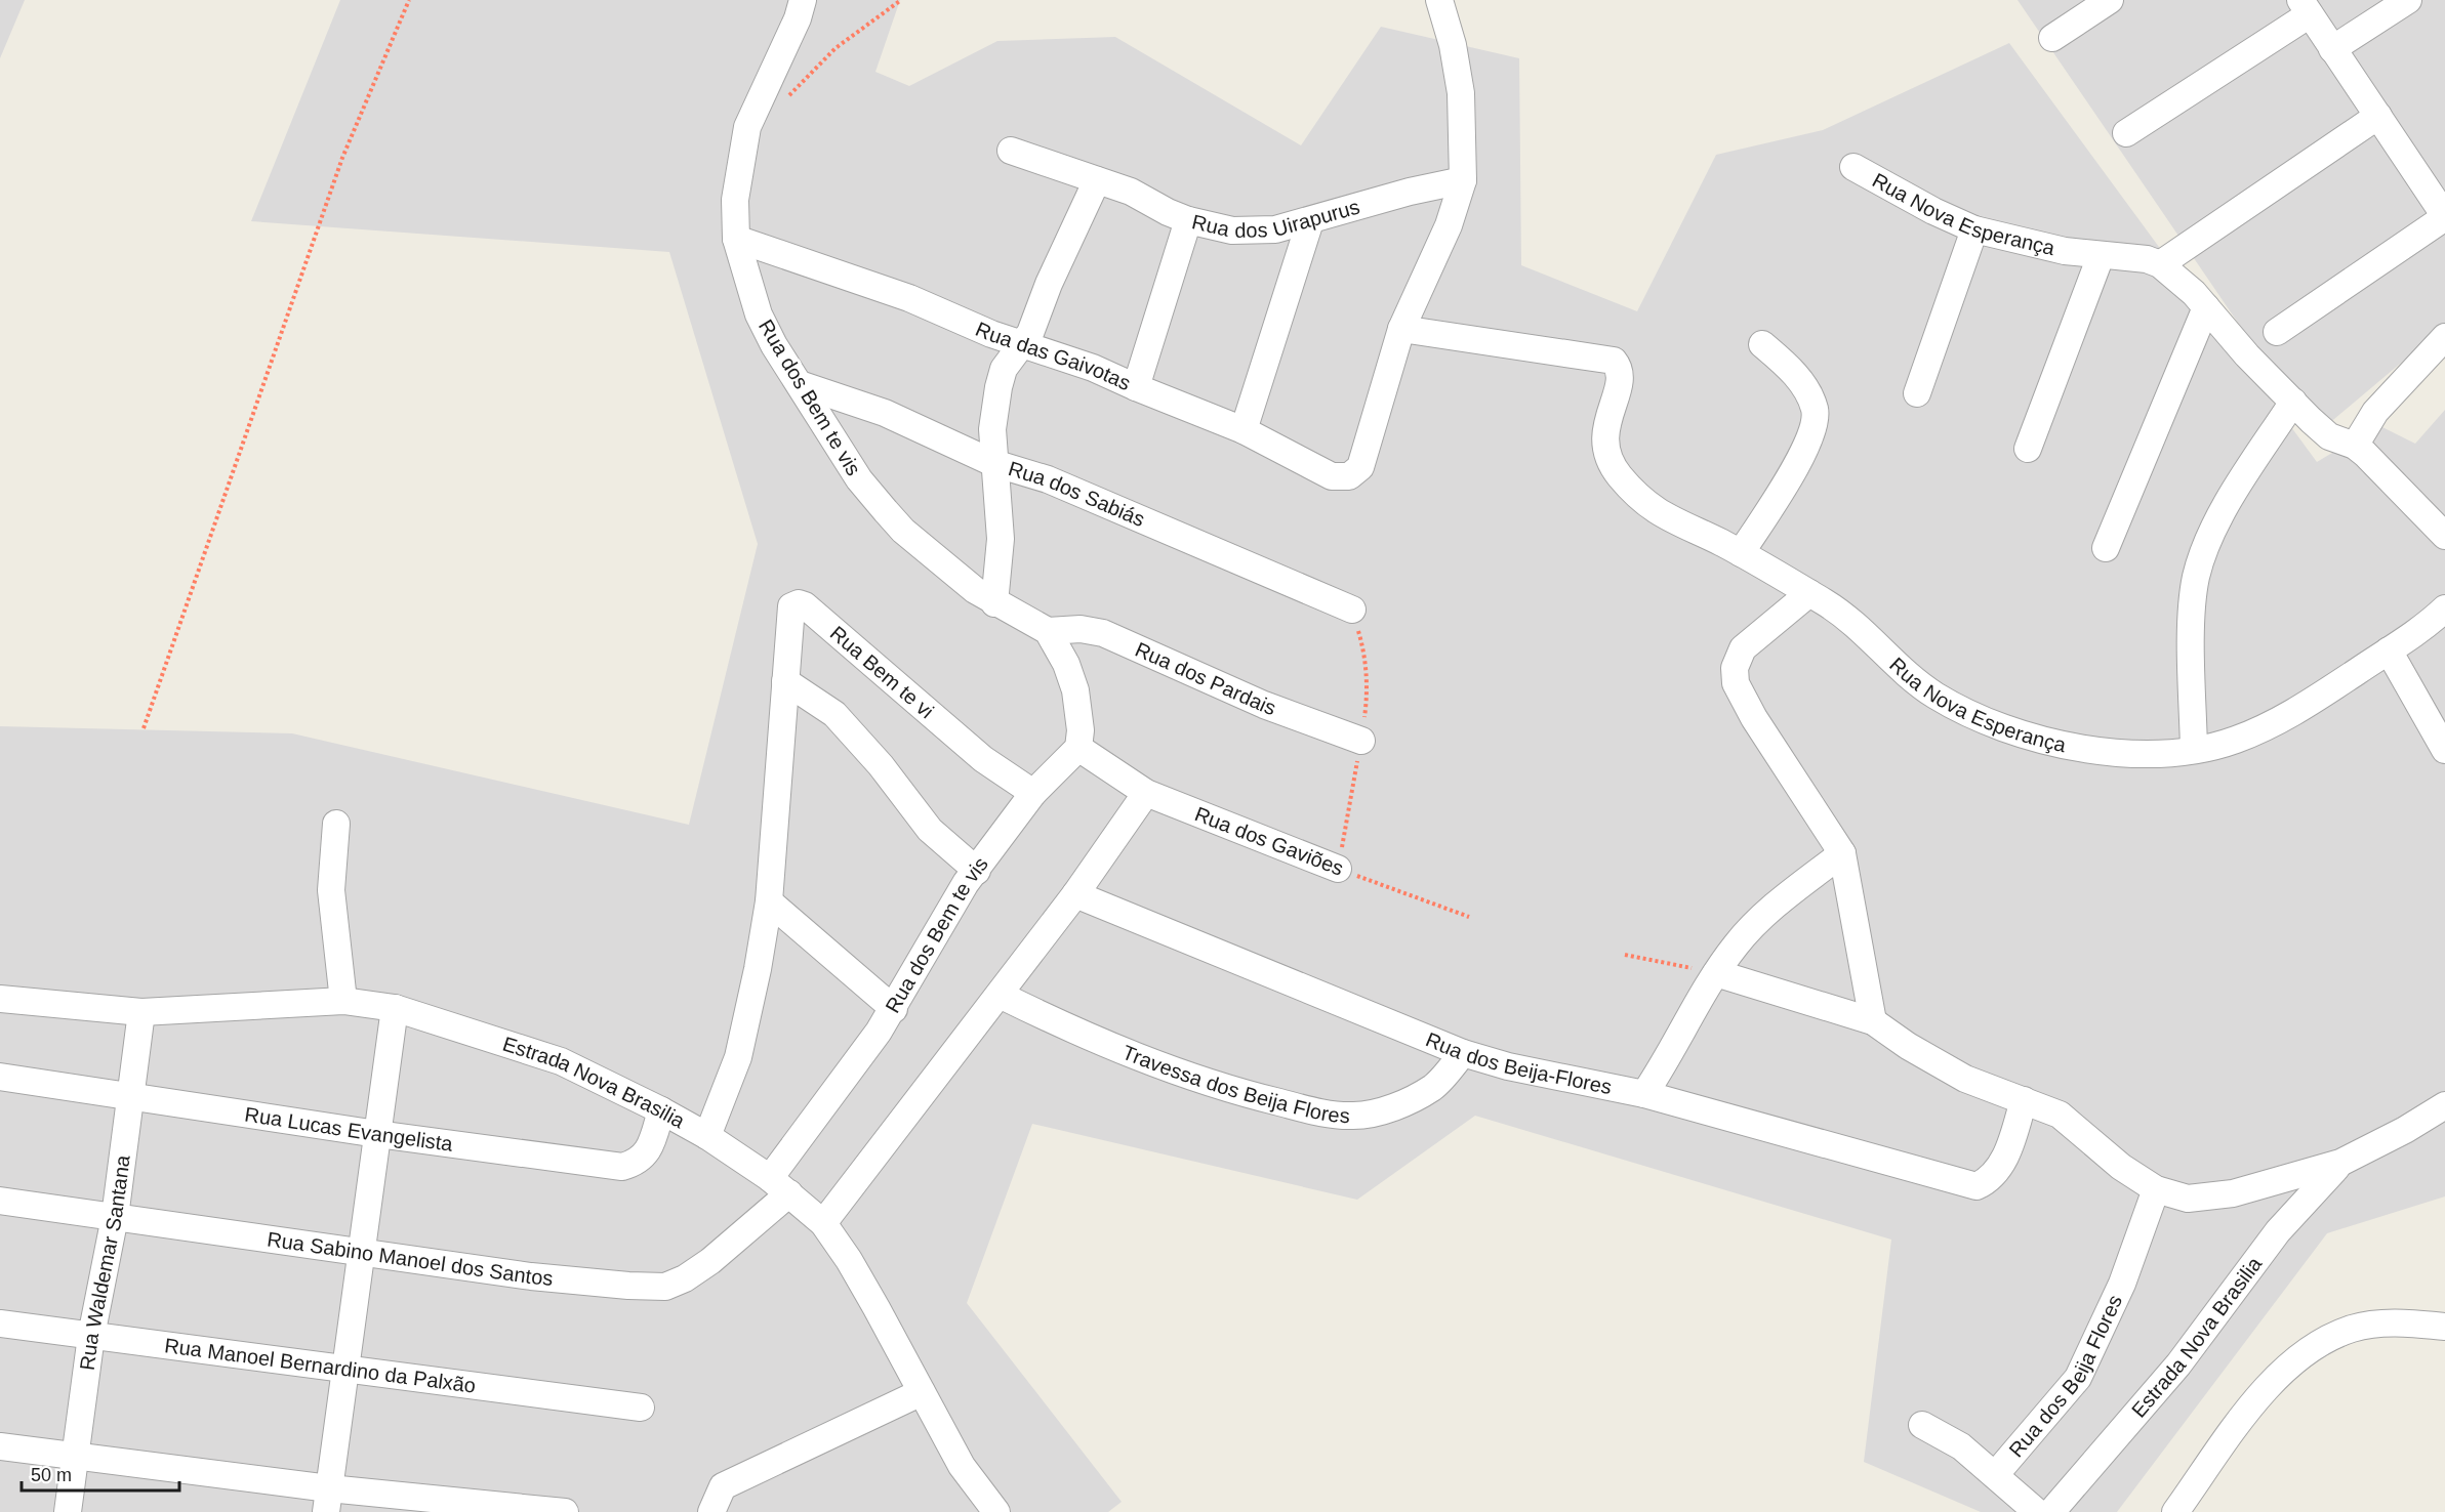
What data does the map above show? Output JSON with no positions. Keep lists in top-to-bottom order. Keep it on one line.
{"streets":{"street":["Rua dos Uirapurus","Rua Nova Esperança","Rua das Gaivotas","Rua dos Bem te vis","Rua dos Sabiás","Rua Bem te vi","Rua dos Pardais","Rua dos Gaviões","Rua dos Beija-Flores","Travessa dos Beija Flores","Estrada Nova Brasilia","Rua Lucas Evangelista","Rua Sabino Manoel dos Santos","Rua Waldemar Santana","Rua Manoel Bernardino da Palxão","Rua dos Beija Flores"]},"crossings":[["Rua Nova Esperança","Rua das Gaivotas"],["Rua das Gaivotas","Rua dos Bem te vis"],["Rua dos Bem te vis","Rua dos Sabiás"],["Rua dos Bem te vis","Rua Bem te vi"],["Rua dos Bem te vis","Rua dos Pardais"],["Rua dos Bem te vis","Rua dos Gaviões"],["Rua dos Bem te vis","Estrada Nova Brasilia"],["Rua dos Bem te vis","Rua Sabino Manoel dos Santos"],["Rua Bem te vi","Estrada Nova Brasilia"],["Rua dos Beija-Flores","Travessa dos Beija Flores"],["Estrada Nova Brasilia","Rua Lucas Evangelista"],["Estrada Nova Brasilia","Rua Sabino Manoel dos Santos"],["Estrada Nova Brasilia","Rua Waldemar Santana"],["Rua Lucas Evangelista","Rua Waldemar Santana"],["Rua Sabino Manoel dos Santos","Rua Waldemar Santana"],["Rua Waldemar Santana","Rua Manoel Bernardino da Palxão"]],"scale_bar":"50 m"}
